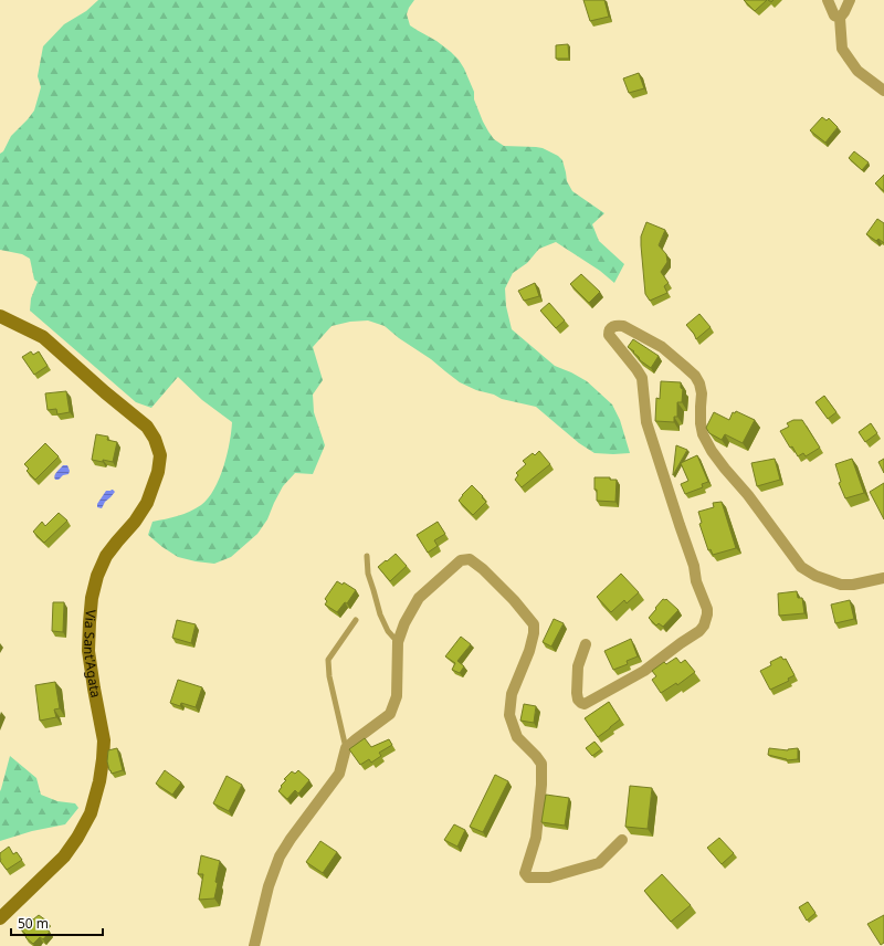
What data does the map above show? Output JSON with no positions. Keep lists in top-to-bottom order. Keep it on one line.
{"streets":{"street":["Via Sant'Agata"]},"scale_bar":"50 m"}
